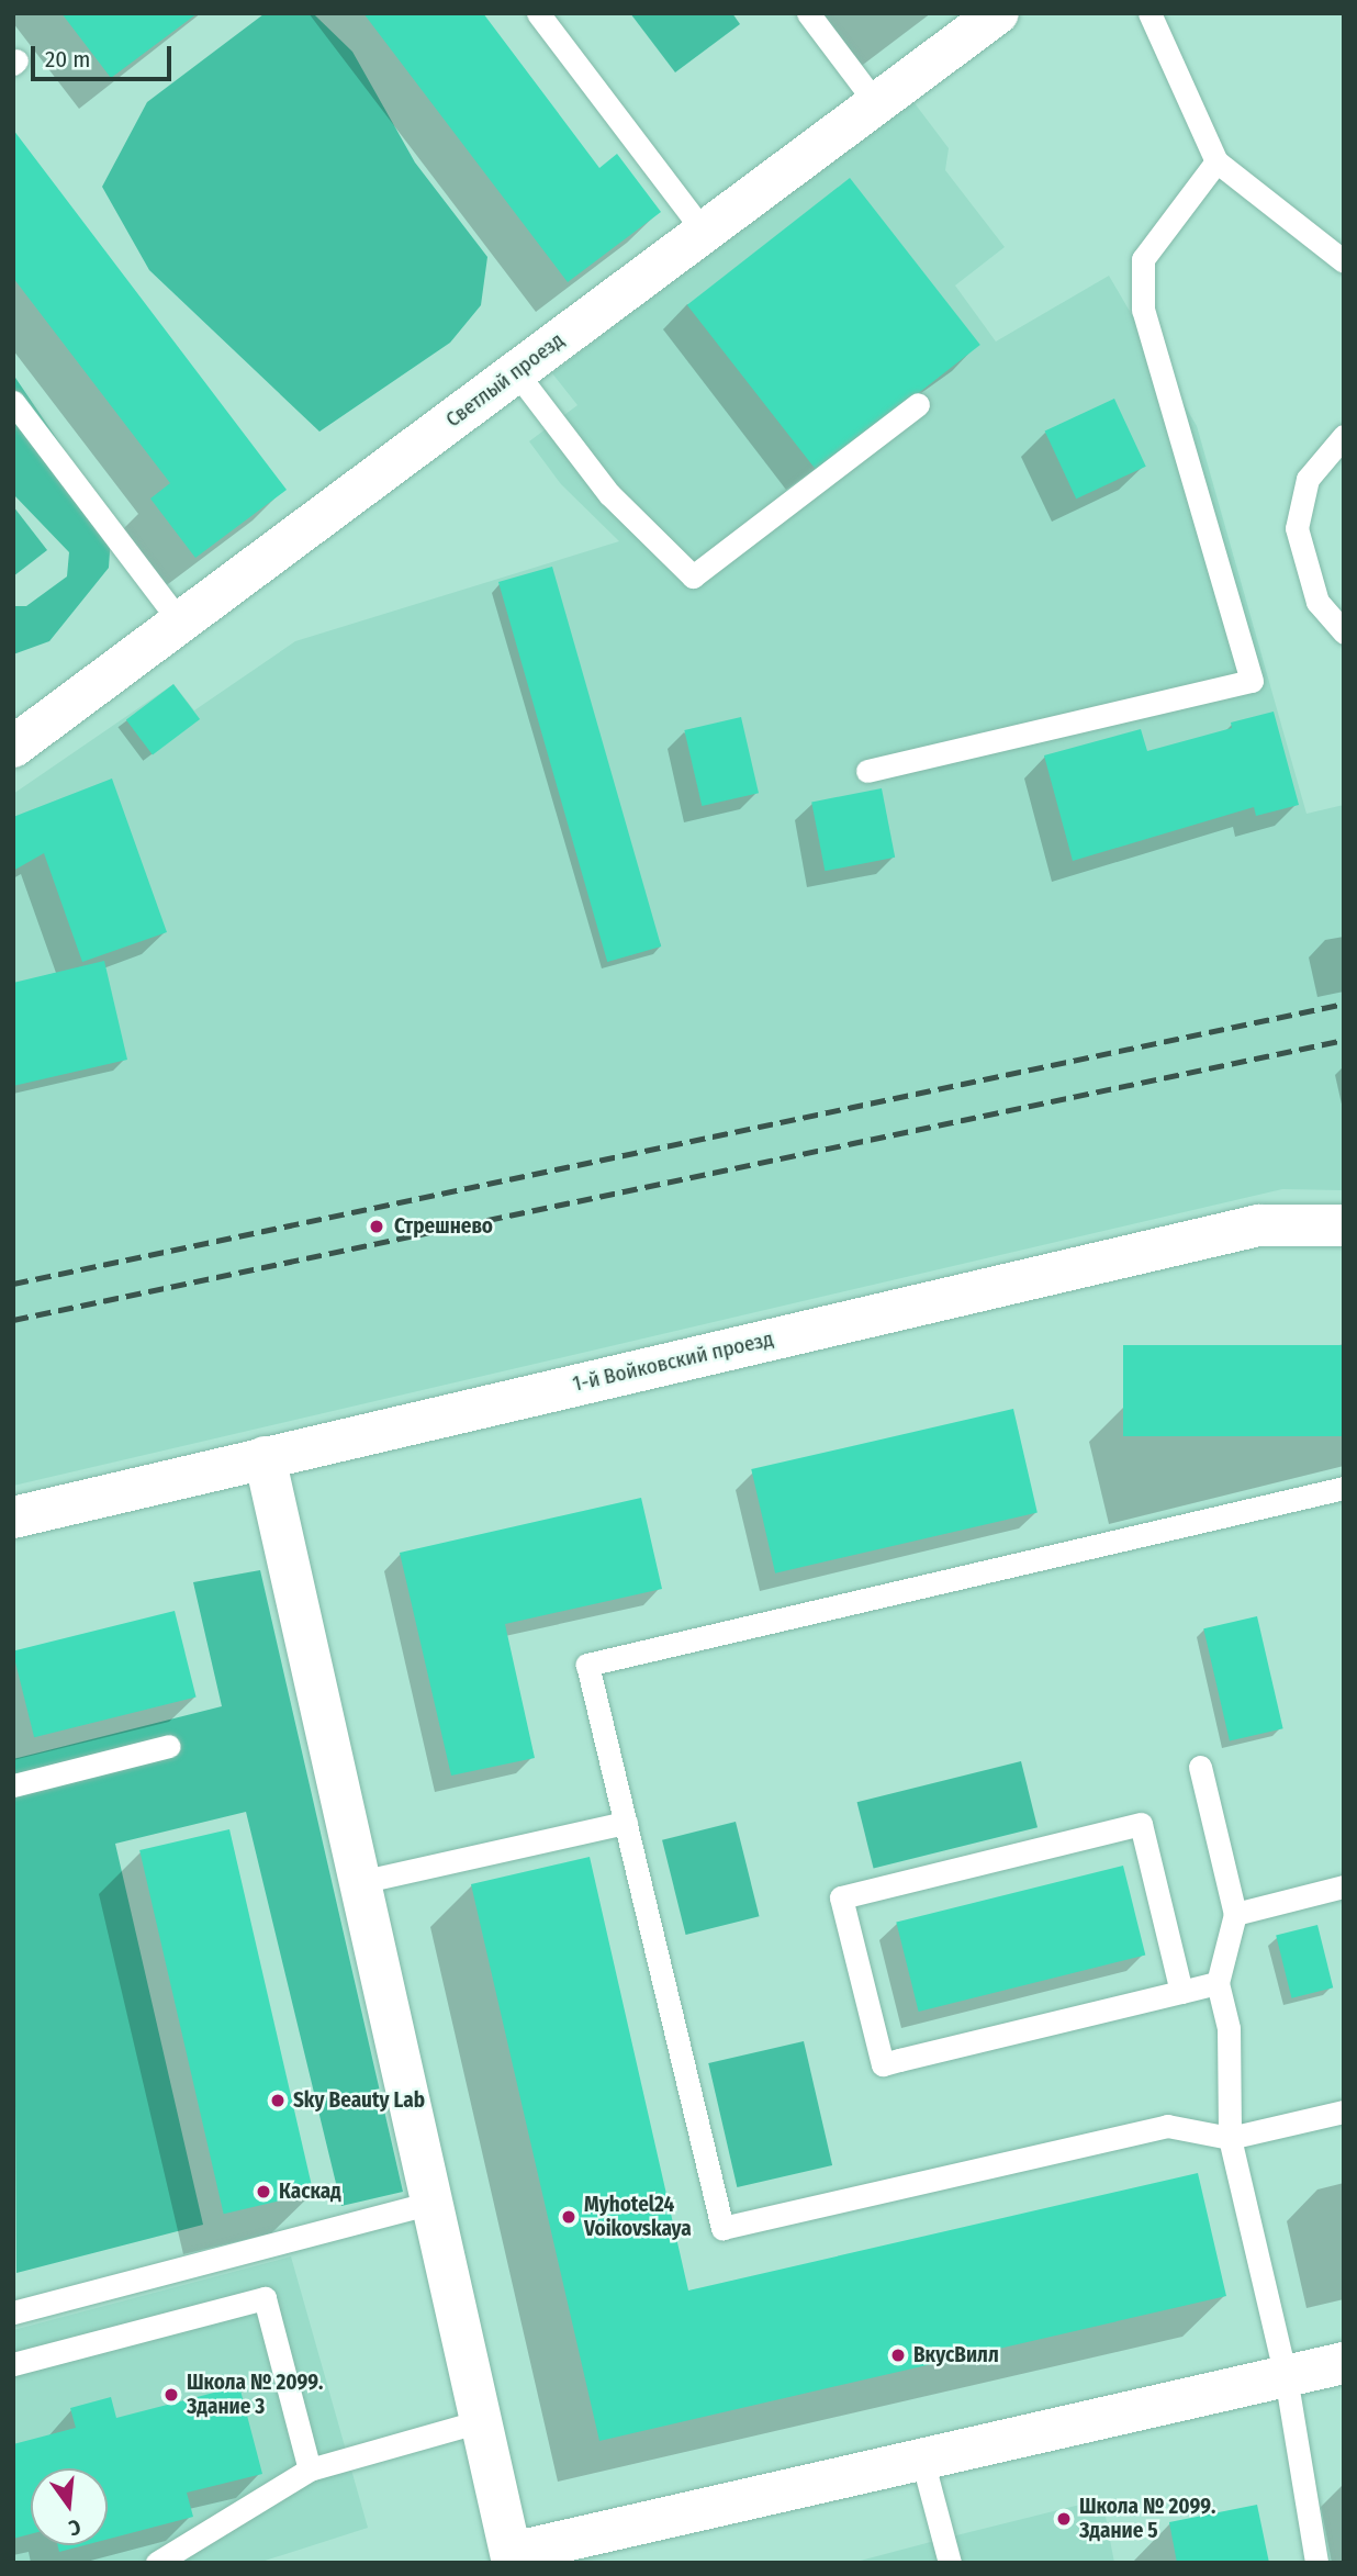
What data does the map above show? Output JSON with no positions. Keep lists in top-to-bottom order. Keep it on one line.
{"streets":{"street":["Светлый проезд","1-й Войковский проезд"]},"places":["Стрешнево","Sky Beauty Lab","Каскад","Myhotel24 Voikovskaya","ВкусВилл","Школа № 2099. Здание 3","Школа № 2099. Здание 5"],"scale_bar":"20 m","north":"bottom"}
